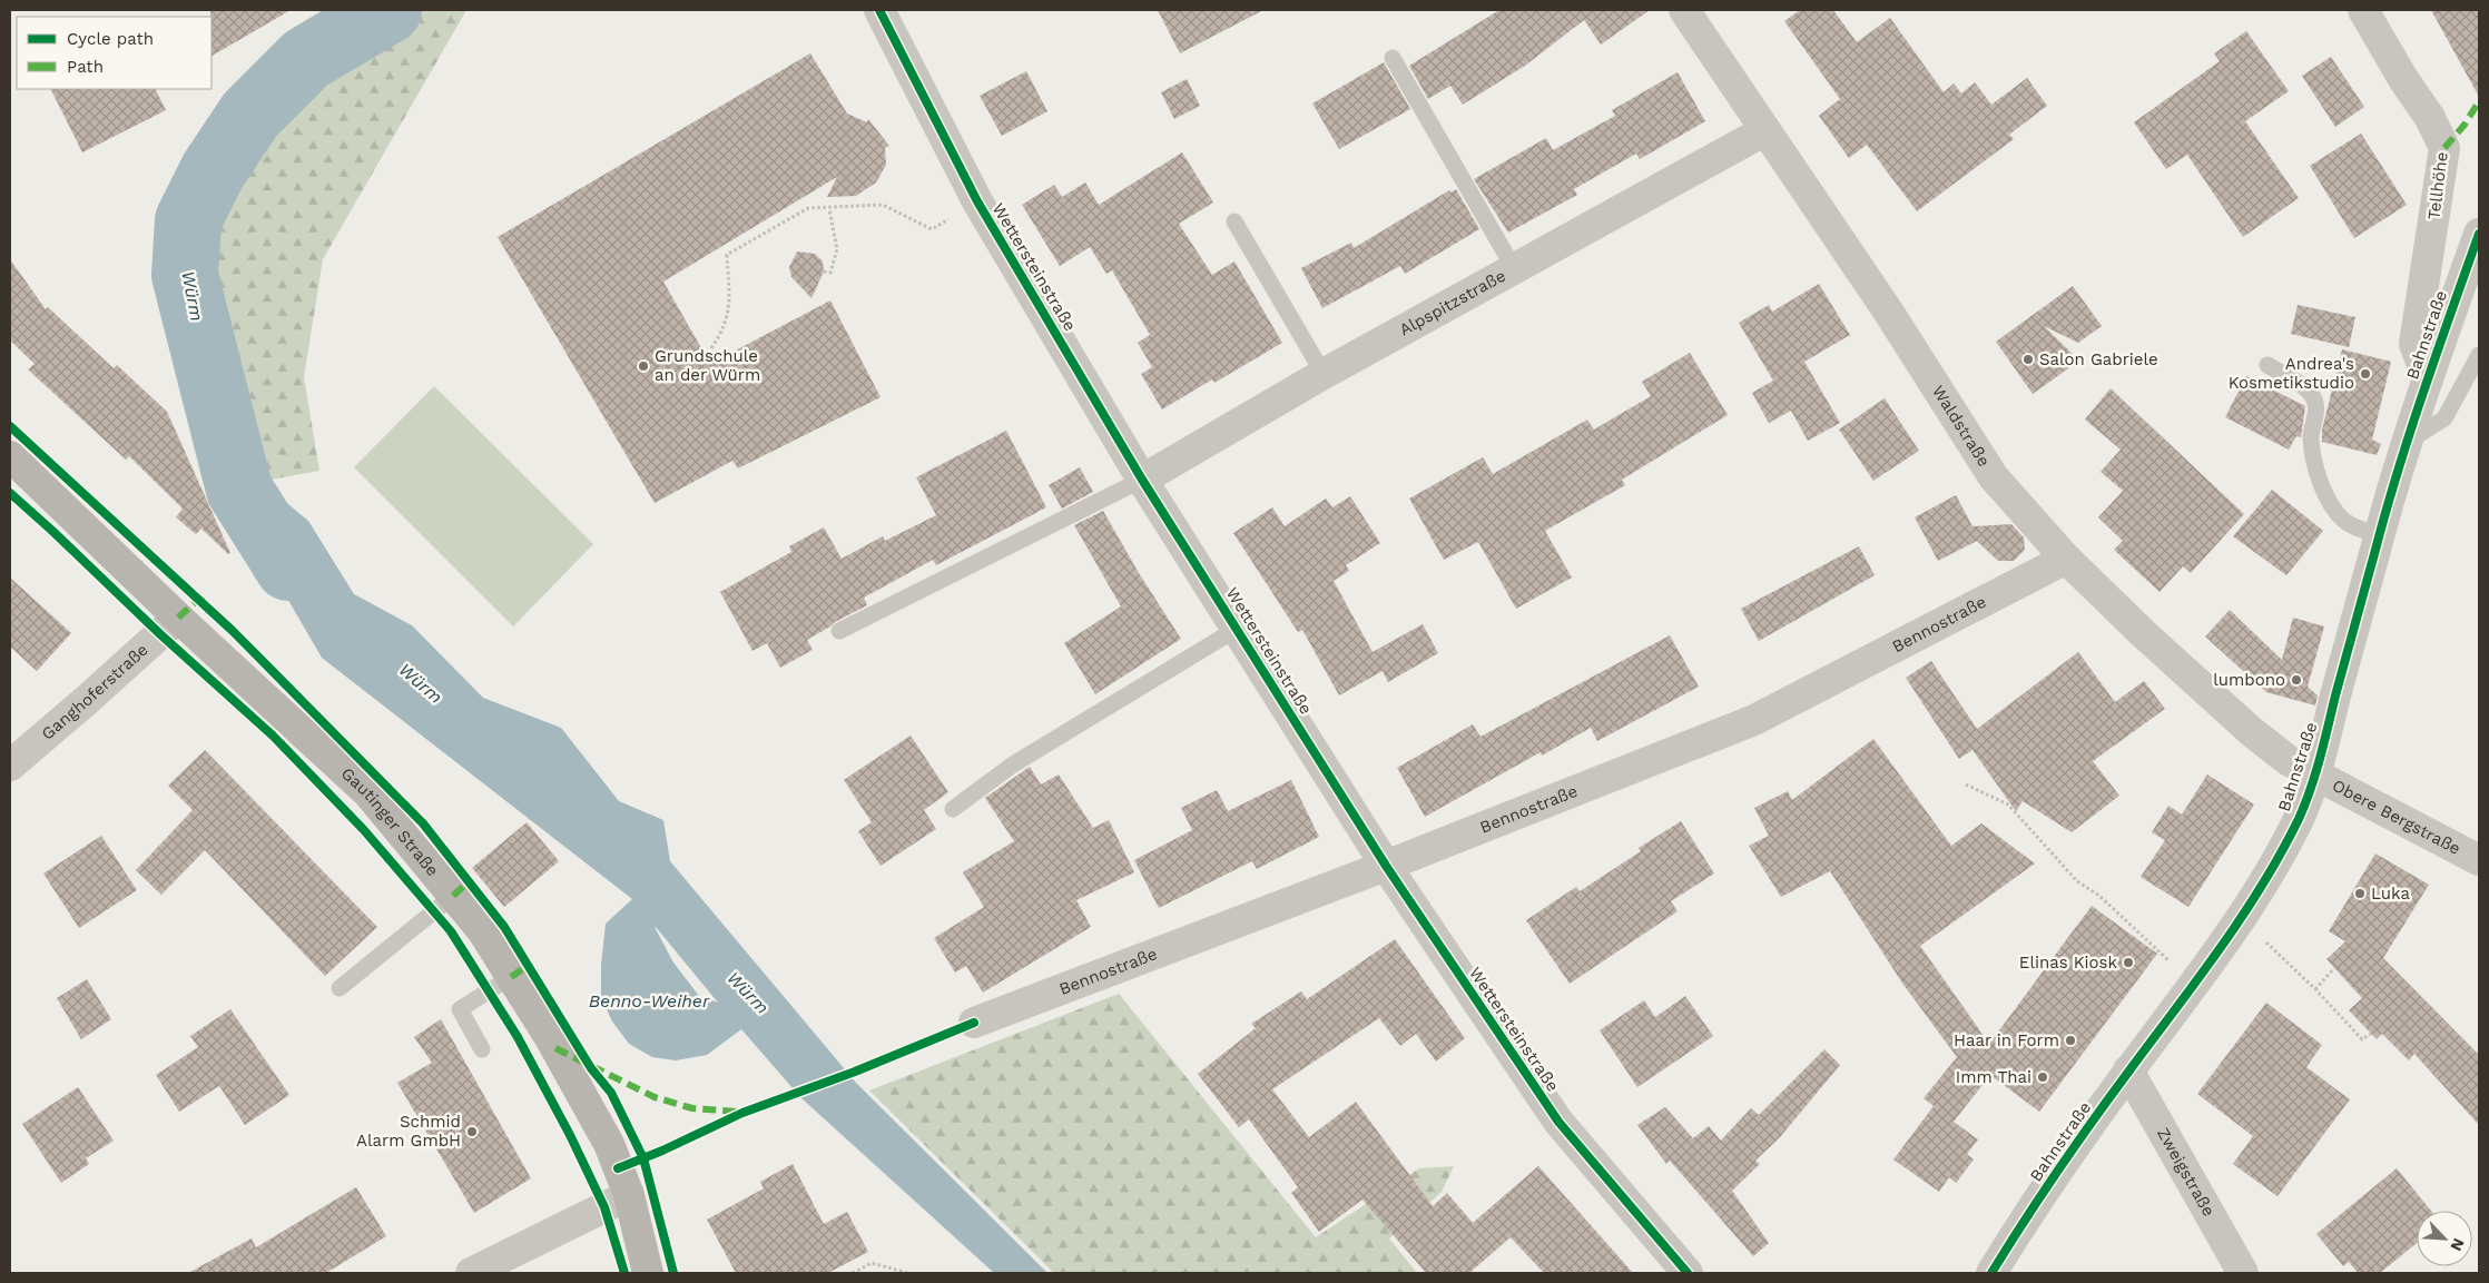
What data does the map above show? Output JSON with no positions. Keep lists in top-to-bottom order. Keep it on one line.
{"streets":{"main road":["Gautinger Straße"],"street":["Tellhöhe","Wettersteinstraße","Alpspitzstraße","Bahnstraße","Waldstraße","Bennostraße","Ganghoferstraße","Obere Bergstraße","Zweigstraße"]},"crossings":[["Tellhöhe","Bahnstraße"],["Wettersteinstraße","Alpspitzstraße"],["Wettersteinstraße","Bennostraße"],["Alpspitzstraße","Waldstraße"],["Bahnstraße","Waldstraße"],["Bahnstraße","Obere Bergstraße"],["Bahnstraße","Zweigstraße"],["Waldstraße","Bennostraße"],["Waldstraße","Obere Bergstraße"],["Ganghoferstraße","Gautinger Straße"]],"water":["Würm","Benno-Weiher"],"places":["Salon Gabriele","Grundschule an der Würm","Andrea's Kosmetikstudio","lumbono","Luka","Elinas Kiosk","Haar in Form","Imm Thai","Schmid Alarm GmbH"],"legend":["Cycle path","Path"],"north":"bottom right"}
